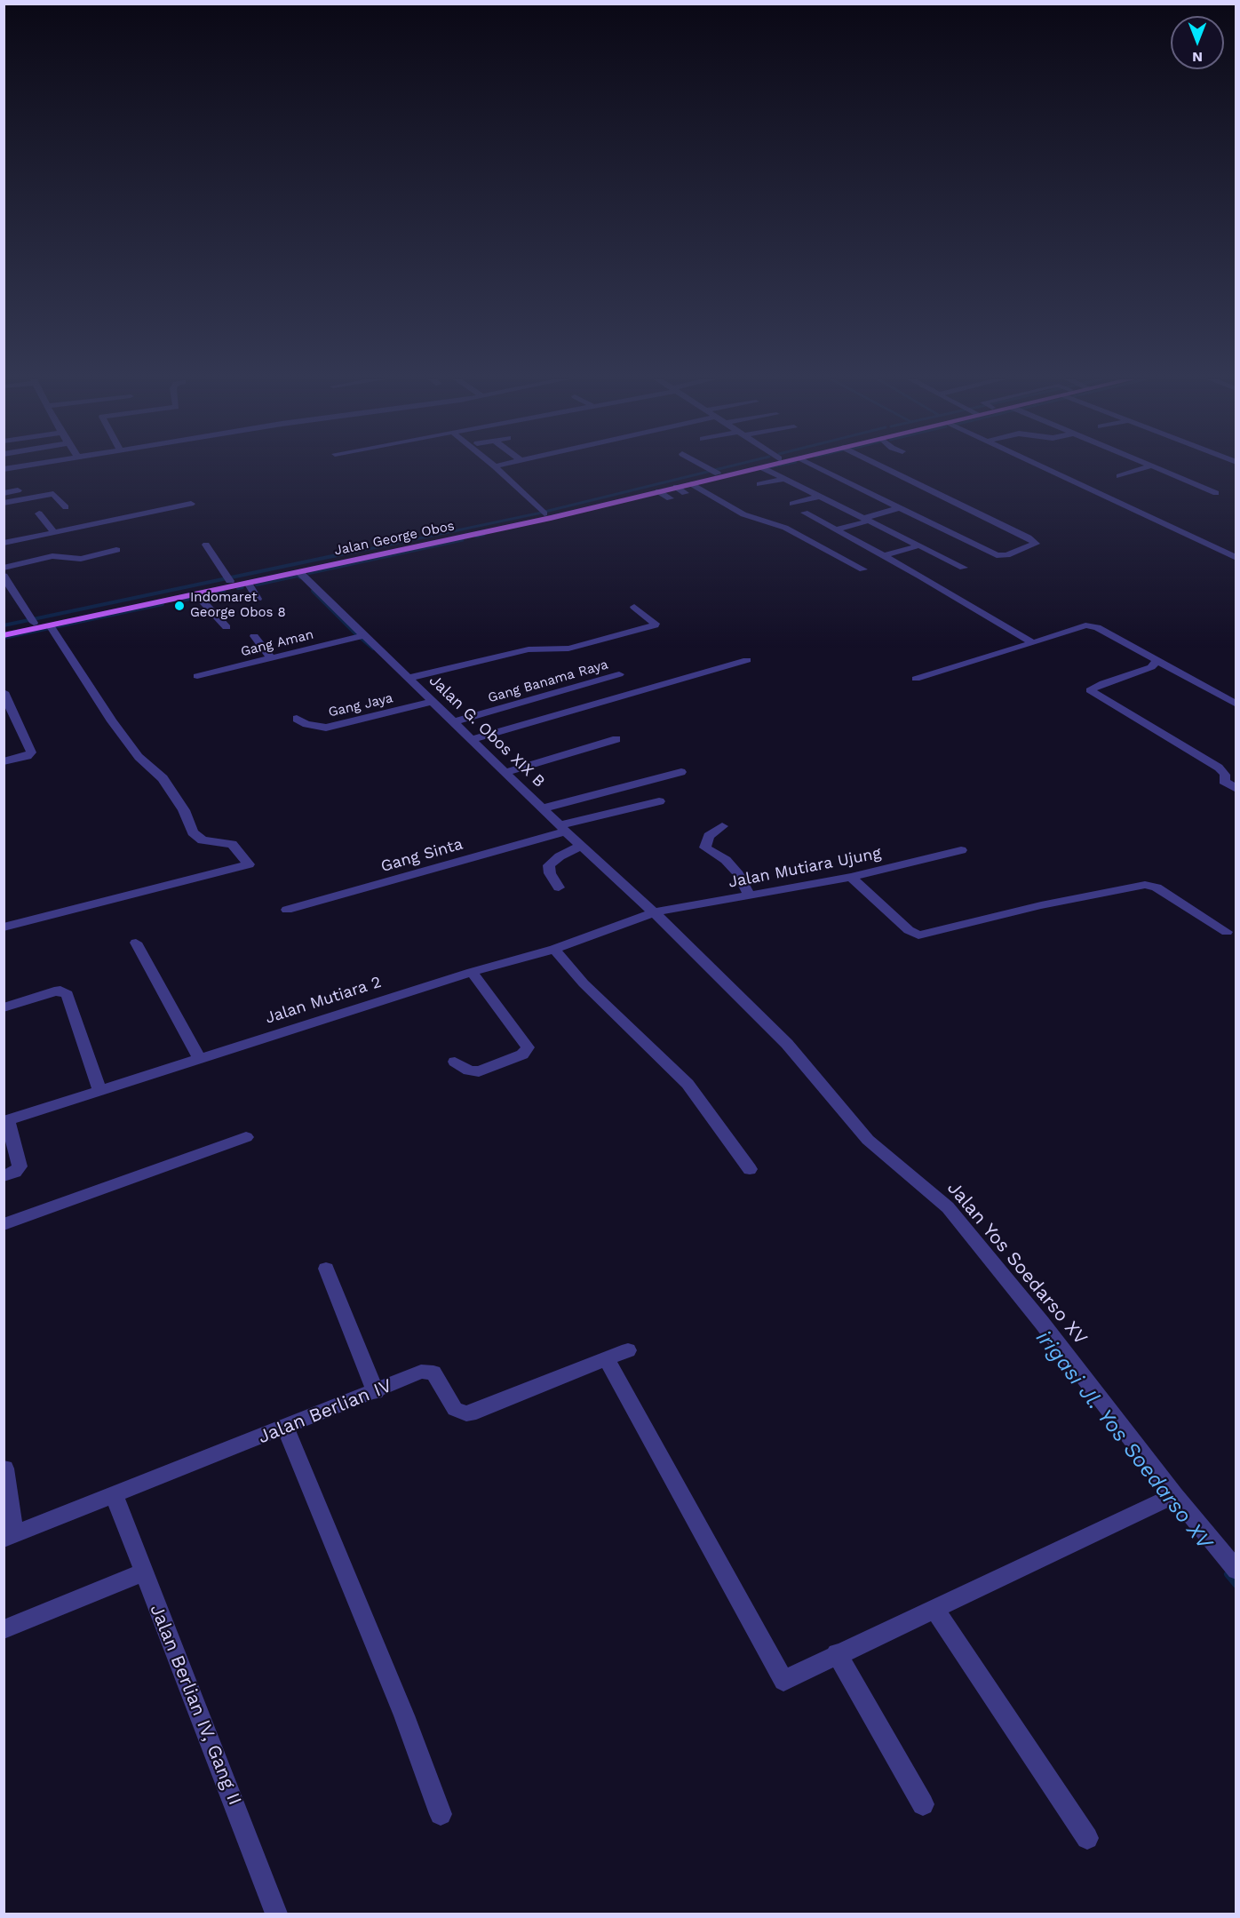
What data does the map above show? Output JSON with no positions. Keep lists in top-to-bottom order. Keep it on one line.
{"streets":{"main road":["Jalan George Obos"],"street":["Gang Aman","Gang Banama Raya","Gang Jaya","Jalan G. Obos XIX B","Gang Sinta","Jalan Mutiara Ujung","Jalan Mutiara 2","Jalan Yos Soedarso XV","Jalan Berlian IV","Jalan Berlian IV, Gang II"]},"crossings":[["Jalan George Obos","Jalan G. Obos XIX B"],["Gang Aman","Jalan G. Obos XIX B"],["Gang Banama Raya","Jalan G. Obos XIX B"],["Gang Jaya","Jalan G. Obos XIX B"],["Jalan G. Obos XIX B","Gang Sinta"],["Jalan G. Obos XIX B","Jalan Mutiara Ujung"],["Jalan G. Obos XIX B","Jalan Mutiara 2"],["Jalan G. Obos XIX B","Jalan Yos Soedarso XV"],["Jalan Mutiara Ujung","Jalan Mutiara 2"],["Jalan Mutiara Ujung","Jalan Yos Soedarso XV"],["Jalan Mutiara 2","Jalan Yos Soedarso XV"],["Jalan Berlian IV","Jalan Berlian IV, Gang II"]],"water":["irigasi Jl. Yos Soedarso XV"],"places":["Indomaret George Obos 8"],"north":"bottom"}
